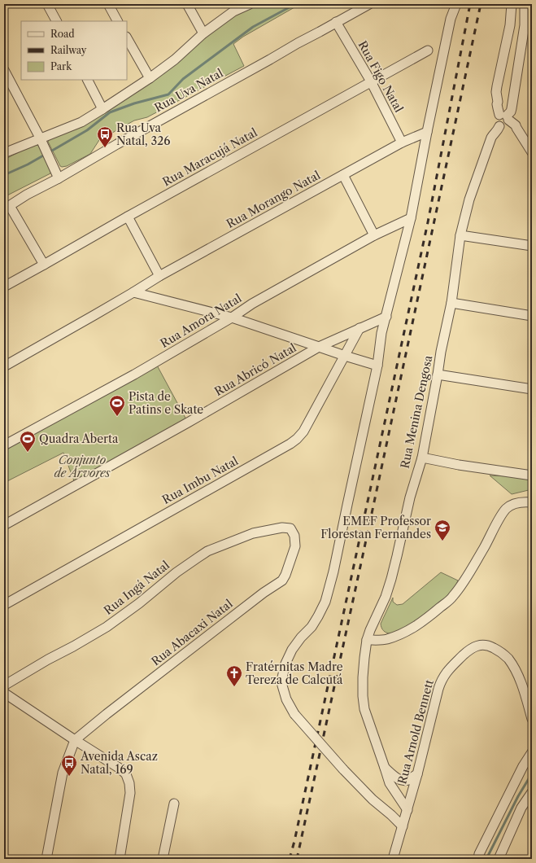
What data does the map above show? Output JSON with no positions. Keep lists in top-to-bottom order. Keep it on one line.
{"streets":{"street":["Rua Figo Natal","Rua Uva Natal","Rua Maracujá Natal","Rua Morango Natal","Rua Amora Natal","Rua Abricó Natal","Rua Menina Dengosa","Rua Imbu Natal","Rua Ingá Natal","Rua Abacaxi Natal","Rua Arnold Bennett"]},"crossings":[["Rua Figo Natal","Rua Uva Natal"],["Rua Figo Natal","Rua Maracujá Natal"],["Rua Figo Natal","Rua Morango Natal"],["Rua Abricó Natal","Rua Imbu Natal"],["Rua Menina Dengosa","Rua Arnold Bennett"],["Rua Ingá Natal","Rua Abacaxi Natal"]],"parks":["Conjunto de Árvores"],"places":{"bus stop":["Rua Uva Natal, 326","Avenida Ascaz Natal, 169"],"sports":["Pista de Patins e Skate","Quadra Aberta"],"school or university":["EMEF Professor Florestan Fernandes"],"church":["Fratérnitas Madre Tereza de Calcutá"]},"legend":["Road","Railway","Park"]}
